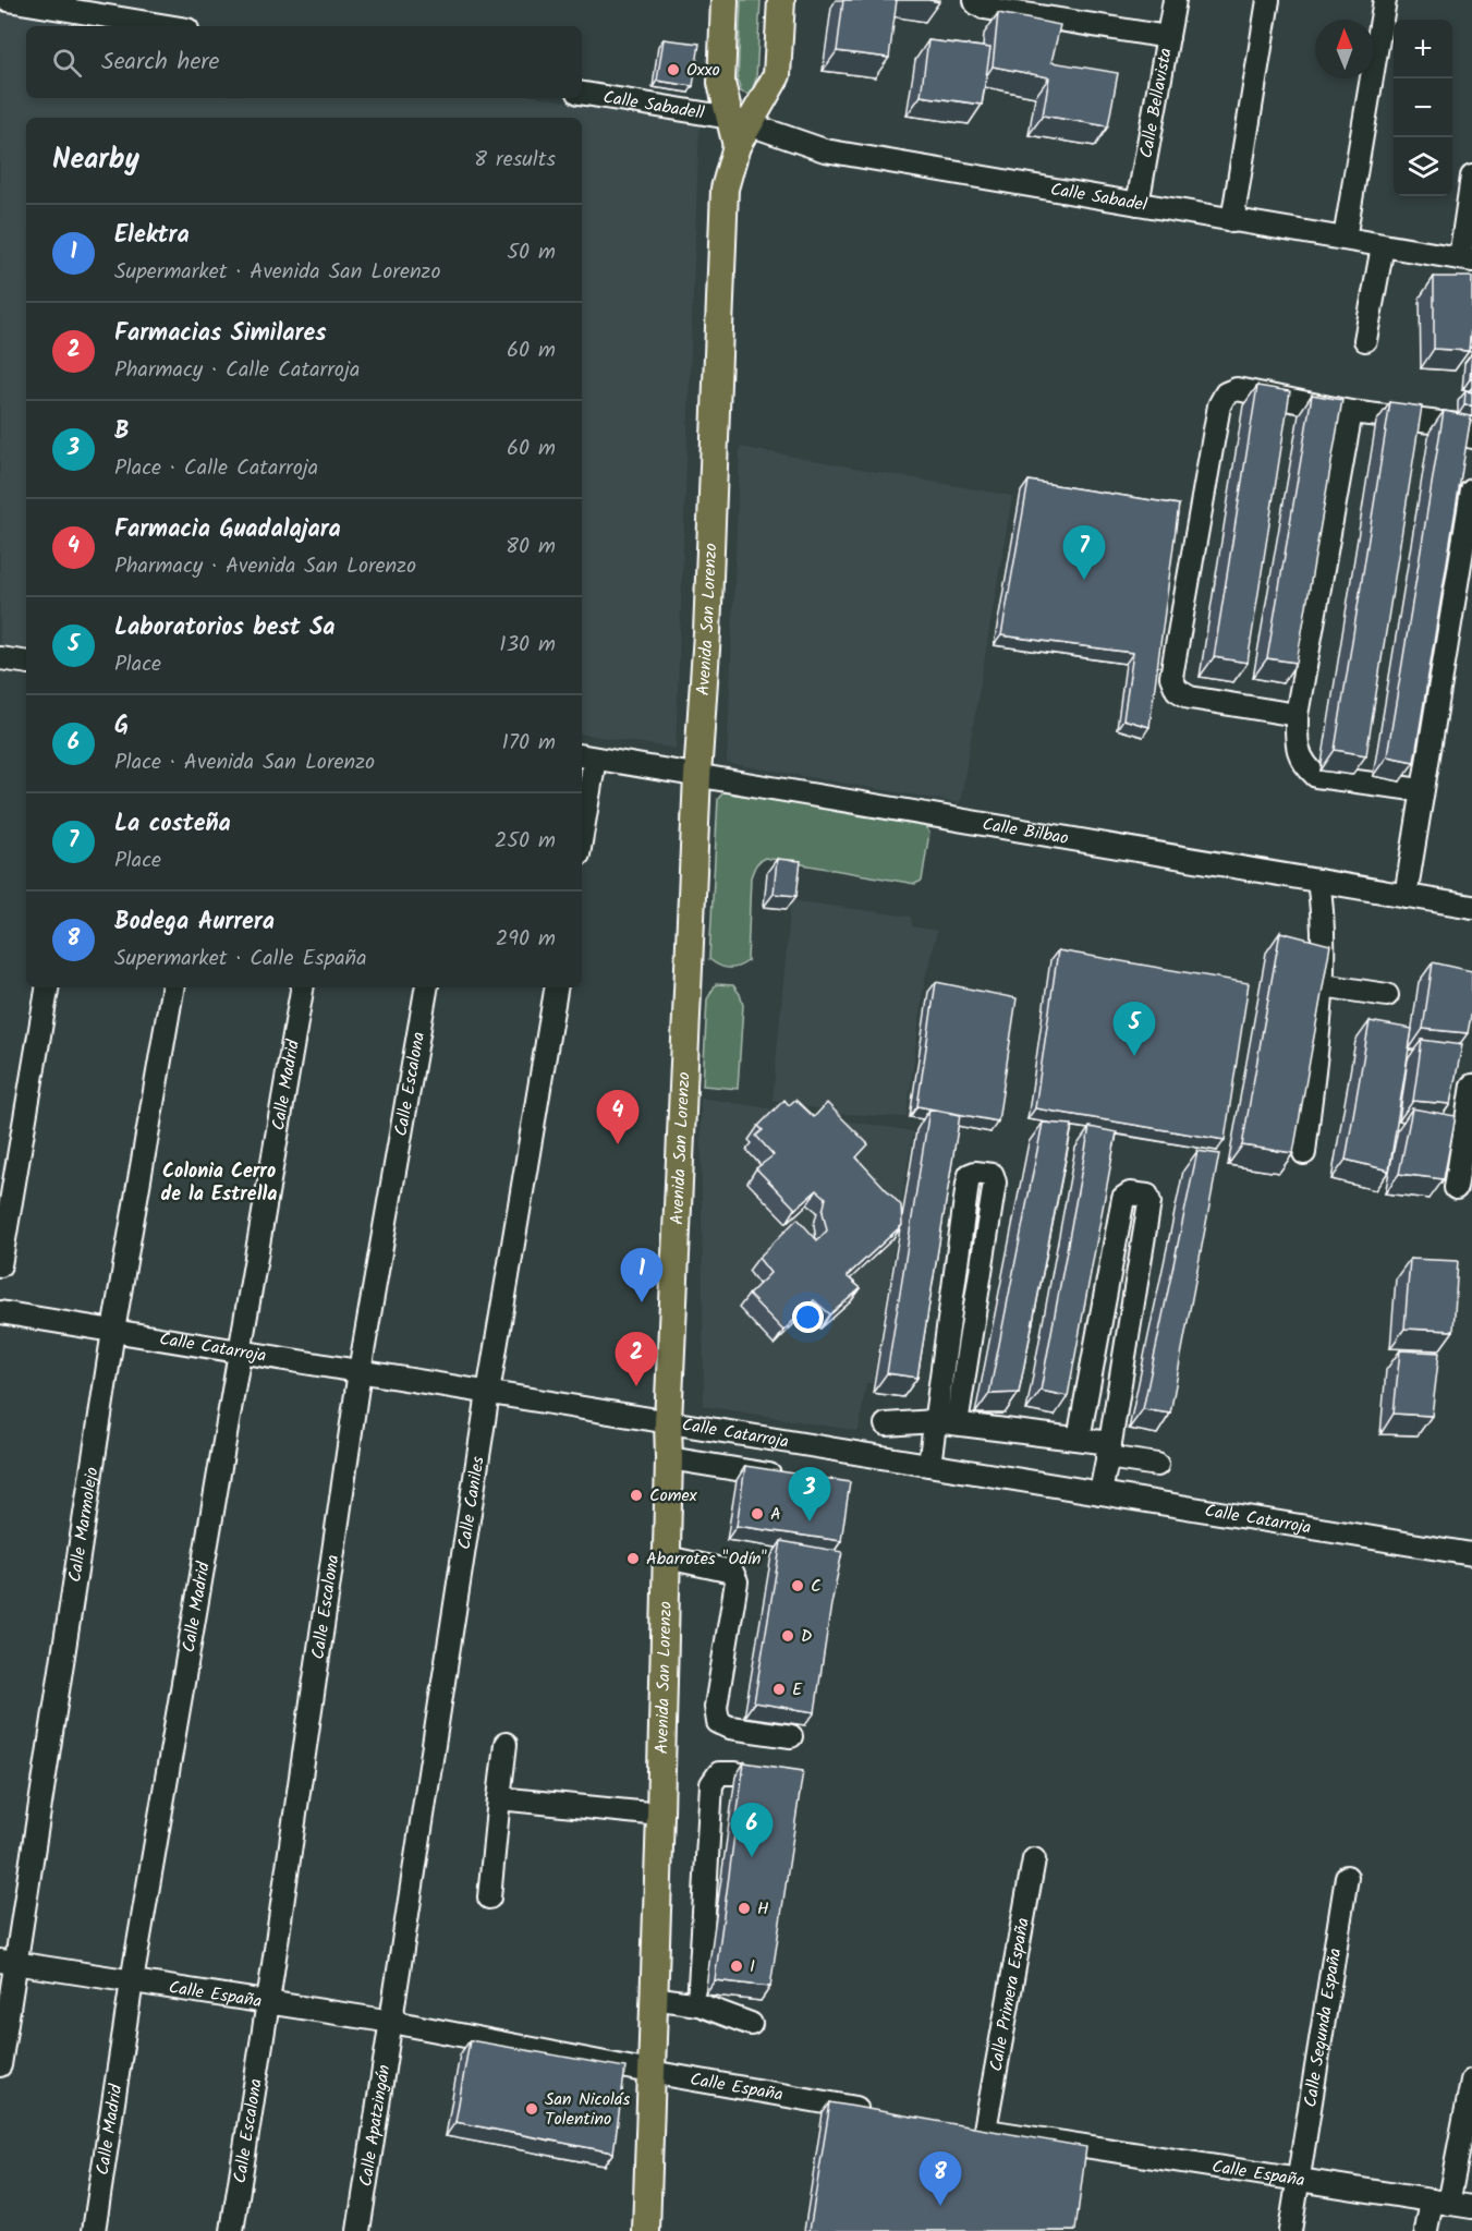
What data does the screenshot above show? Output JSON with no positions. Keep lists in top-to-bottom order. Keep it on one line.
{"streets":{"main road":["Avenida San Lorenzo"],"street":["Calle Bellavista","Calle Sabadell","Calle Sabadel","Calle Bilbao","Calle Escalona","Calle Madrid","Calle Catarroja","Calle Caniles","Calle Marmolejo","Calle España","Calle Primera España","Calle Segunda España","Calle Apatzingán"]},"crossings":[["Calle Bellavista","Calle Sabadel"],["Calle Sabadell","Calle Sabadel"],["Calle Sabadell","Avenida San Lorenzo"],["Calle Sabadel","Avenida San Lorenzo"],["Avenida San Lorenzo","Calle Bilbao"],["Avenida San Lorenzo","Calle Catarroja"],["Avenida San Lorenzo","Calle España"],["Calle Escalona","Calle Catarroja"],["Calle Escalona","Calle España"],["Calle Madrid","Calle Catarroja"],["Calle Madrid","Calle España"],["Calle Catarroja","Calle Caniles"],["Calle Catarroja","Calle Marmolejo"],["Calle Caniles","Calle España"],["Calle Caniles","Calle Apatzingán"],["Calle Marmolejo","Calle España"],["Calle España","Calle Primera España"],["Calle España","Calle Segunda España"],["Calle España","Calle Apatzingán"]],"districts":["Colonia Cerro de la Estrella"],"places":["Oxxo","Comex","A","Abarrotes \"Odín\"","C","D","E","H","I","San Nicolás Tolentino"],"north":"top","page":{"map_buttons":["+","−"],"search":"Search here","heading":["Nearby","8 results"],"list":[{"mark":"1","name":"Elektra","note":"Supermarket · Avenida San Lorenzo","value":"50 m"},{"mark":"2","name":"Farmacias Similares","note":"Pharmacy · Calle Catarroja","value":"60 m"},{"mark":"3","name":"B","note":"Place · Calle Catarroja","value":"60 m"},{"mark":"4","name":"Farmacia Guadalajara","note":"Pharmacy · Avenida San Lorenzo","value":"80 m"},{"mark":"5","name":"Laboratorios best Sa","note":"Place","value":"130 m"},{"mark":"6","name":"G","note":"Place · Avenida San Lorenzo","value":"170 m"},{"mark":"7","name":"La costeña","note":"Place","value":"250 m"},{"mark":"8","name":"Bodega Aurrera","note":"Supermarket · Calle España","value":"290 m"}],"pins":["7","5","4","1","2","3","6","8"]}}
